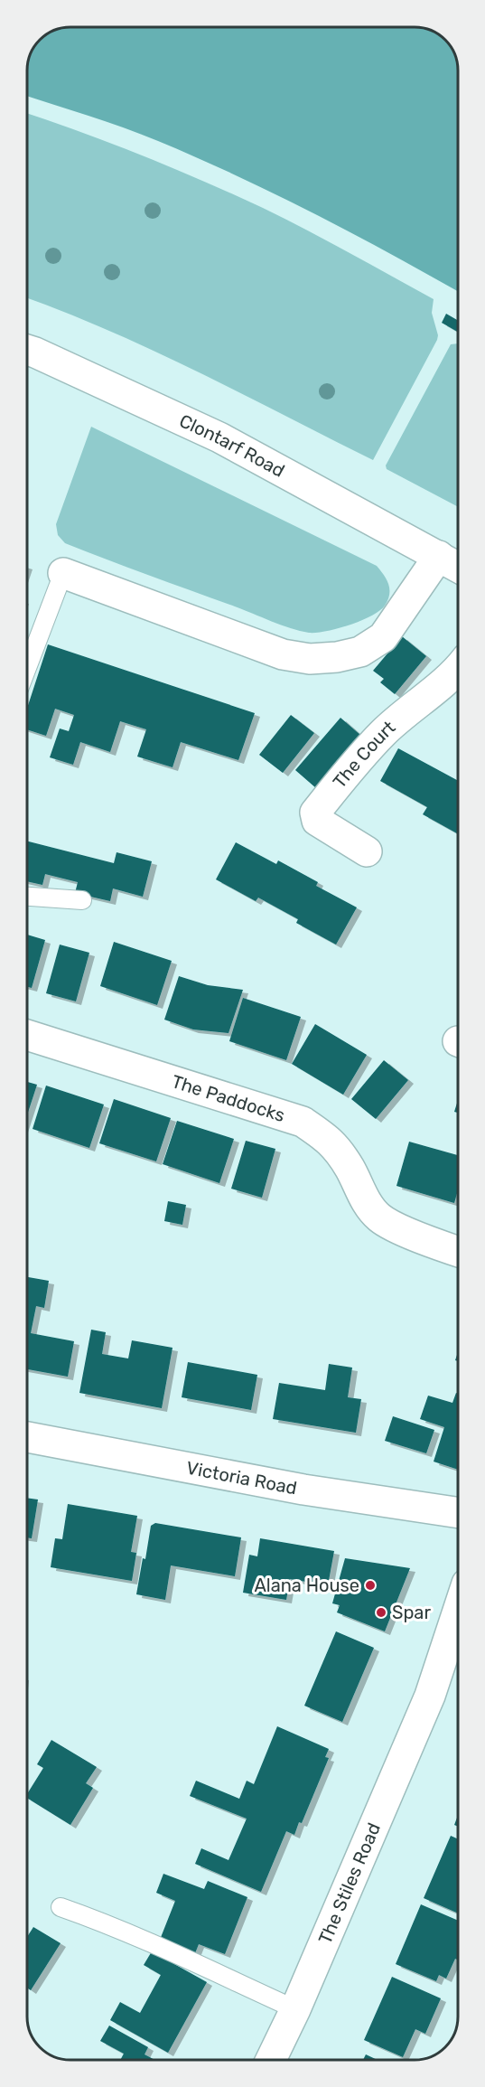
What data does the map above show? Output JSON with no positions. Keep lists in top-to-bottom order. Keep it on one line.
{"streets":{"street":["Clontarf Road","The Court","The Paddocks","Victoria Road","The Stiles Road"]},"places":["Alana House","Spar"]}
